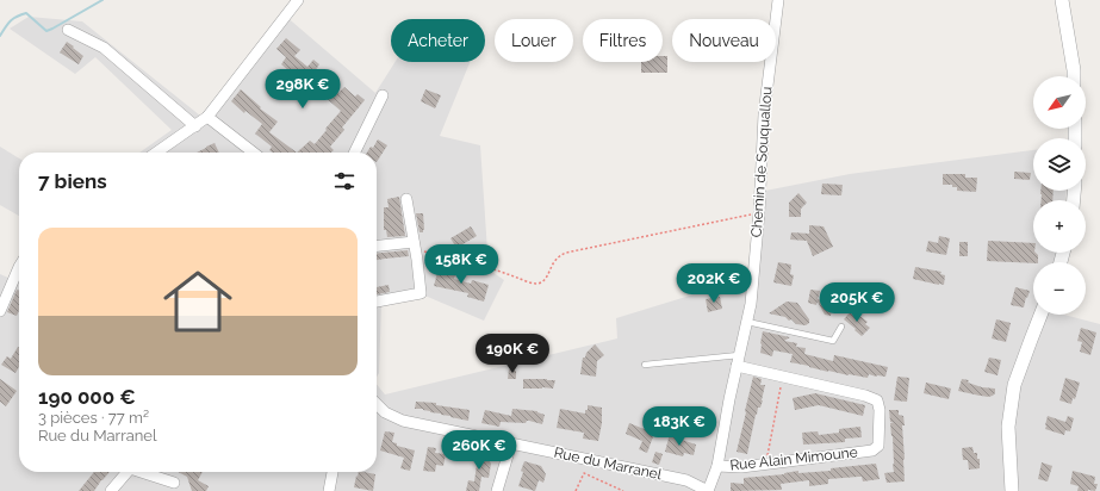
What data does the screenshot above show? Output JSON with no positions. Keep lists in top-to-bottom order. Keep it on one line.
{"streets":{"street":["Chemin de Souquallou","Rue Alain Mimoune","Rue du Marranel"]},"crossings":[["Chemin de Souquallou","Rue Alain Mimoune"],["Chemin de Souquallou","Rue du Marranel"]],"north":"bottom left","page":{"chip":["Acheter","Louer","Filtres","Nouveau"],"price":["298K €","158K €","202K €","205K €","190K €","183K €","260K €"],"map_buttons":["+","−"],"heading":"7 biens","list":[{"name":"190 000 €","note":"3 pièces · 77 m² · Rue du Marranel"}]}}
